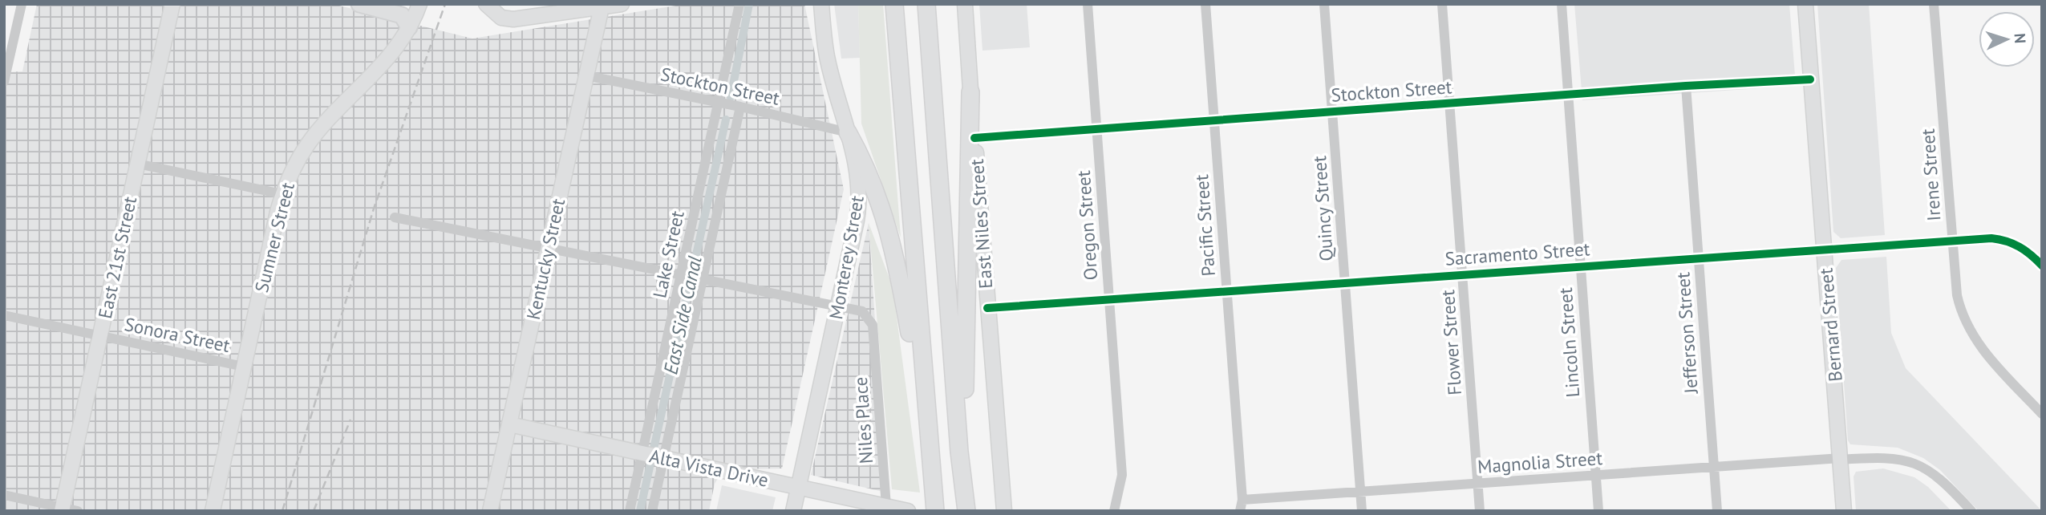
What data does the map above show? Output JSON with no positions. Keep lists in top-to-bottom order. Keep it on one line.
{"streets":{"street":["Stockton Street","Irene Street","Quincy Street","East Niles Street","Oregon Street","Pacific Street","Sumner Street","Sacramento Street","Lake Street","East 21st Street","Monterey Street","Kentucky Street","Bernard Street","Jefferson Street","Sonora Street","Flower Street","Lincoln Street","Niles Place","Magnolia Street","Alta Vista Drive"]},"crossings":[["Stockton Street","Quincy Street"],["Stockton Street","East Niles Street"],["Stockton Street","Oregon Street"],["Stockton Street","Pacific Street"],["Stockton Street","Lake Street"],["Stockton Street","Monterey Street"],["Stockton Street","Kentucky Street"],["Stockton Street","Bernard Street"],["Stockton Street","Jefferson Street"],["Stockton Street","Flower Street"],["Stockton Street","Lincoln Street"],["Irene Street","Sacramento Street"],["Quincy Street","Sacramento Street"],["Quincy Street","Magnolia Street"],["East Niles Street","Sacramento Street"],["Oregon Street","Sacramento Street"],["Pacific Street","Sacramento Street"],["Pacific Street","Magnolia Street"],["Sumner Street","Sonora Street"],["Sacramento Street","Bernard Street"],["Sacramento Street","Jefferson Street"],["Sacramento Street","Flower Street"],["Sacramento Street","Lincoln Street"],["Lake Street","Alta Vista Drive"],["East 21st Street","Sonora Street"],["Monterey Street","Niles Place"],["Monterey Street","Alta Vista Drive"],["Kentucky Street","Alta Vista Drive"],["Bernard Street","Magnolia Street"],["Jefferson Street","Magnolia Street"],["Flower Street","Magnolia Street"],["Lincoln Street","Magnolia Street"],["Niles Place","Alta Vista Drive"]],"water":["East Side Canal"],"north":"right"}
